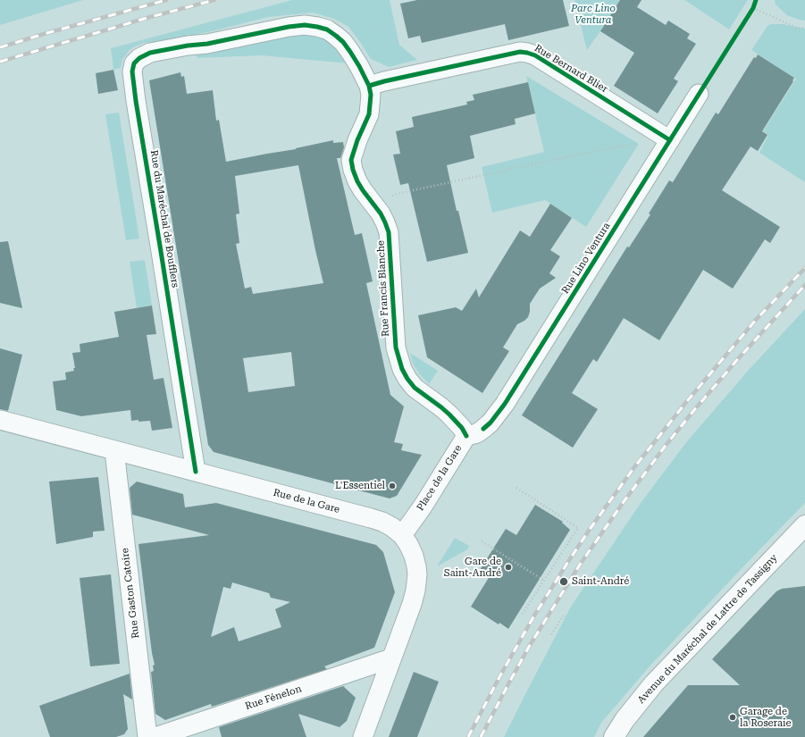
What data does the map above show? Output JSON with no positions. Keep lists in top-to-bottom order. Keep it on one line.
{"streets":{"main road":["Avenue du Maréchal de Lattre de Tassigny"],"street":["Rue Bernard Blier","Rue du Maréchal de Boufflers","Rue Lino Ventura","Rue Francis Blanche","Place de la Gare","Rue de la Gare","Rue Gaston Catoire","Rue Fénelon"]},"crossings":[["Rue Bernard Blier","Rue Lino Ventura"],["Rue Bernard Blier","Rue Francis Blanche"],["Rue du Maréchal de Boufflers","Rue Francis Blanche"],["Rue du Maréchal de Boufflers","Rue de la Gare"],["Rue Lino Ventura","Place de la Gare"],["Rue Francis Blanche","Place de la Gare"],["Place de la Gare","Rue de la Gare"],["Rue de la Gare","Rue Gaston Catoire"],["Rue de la Gare","Rue Fénelon"]],"parks":["Parc Lino Ventura"],"places":["L'Essentiel","Gare de Saint-André","Saint-André","Garage de la Roseraie"]}
